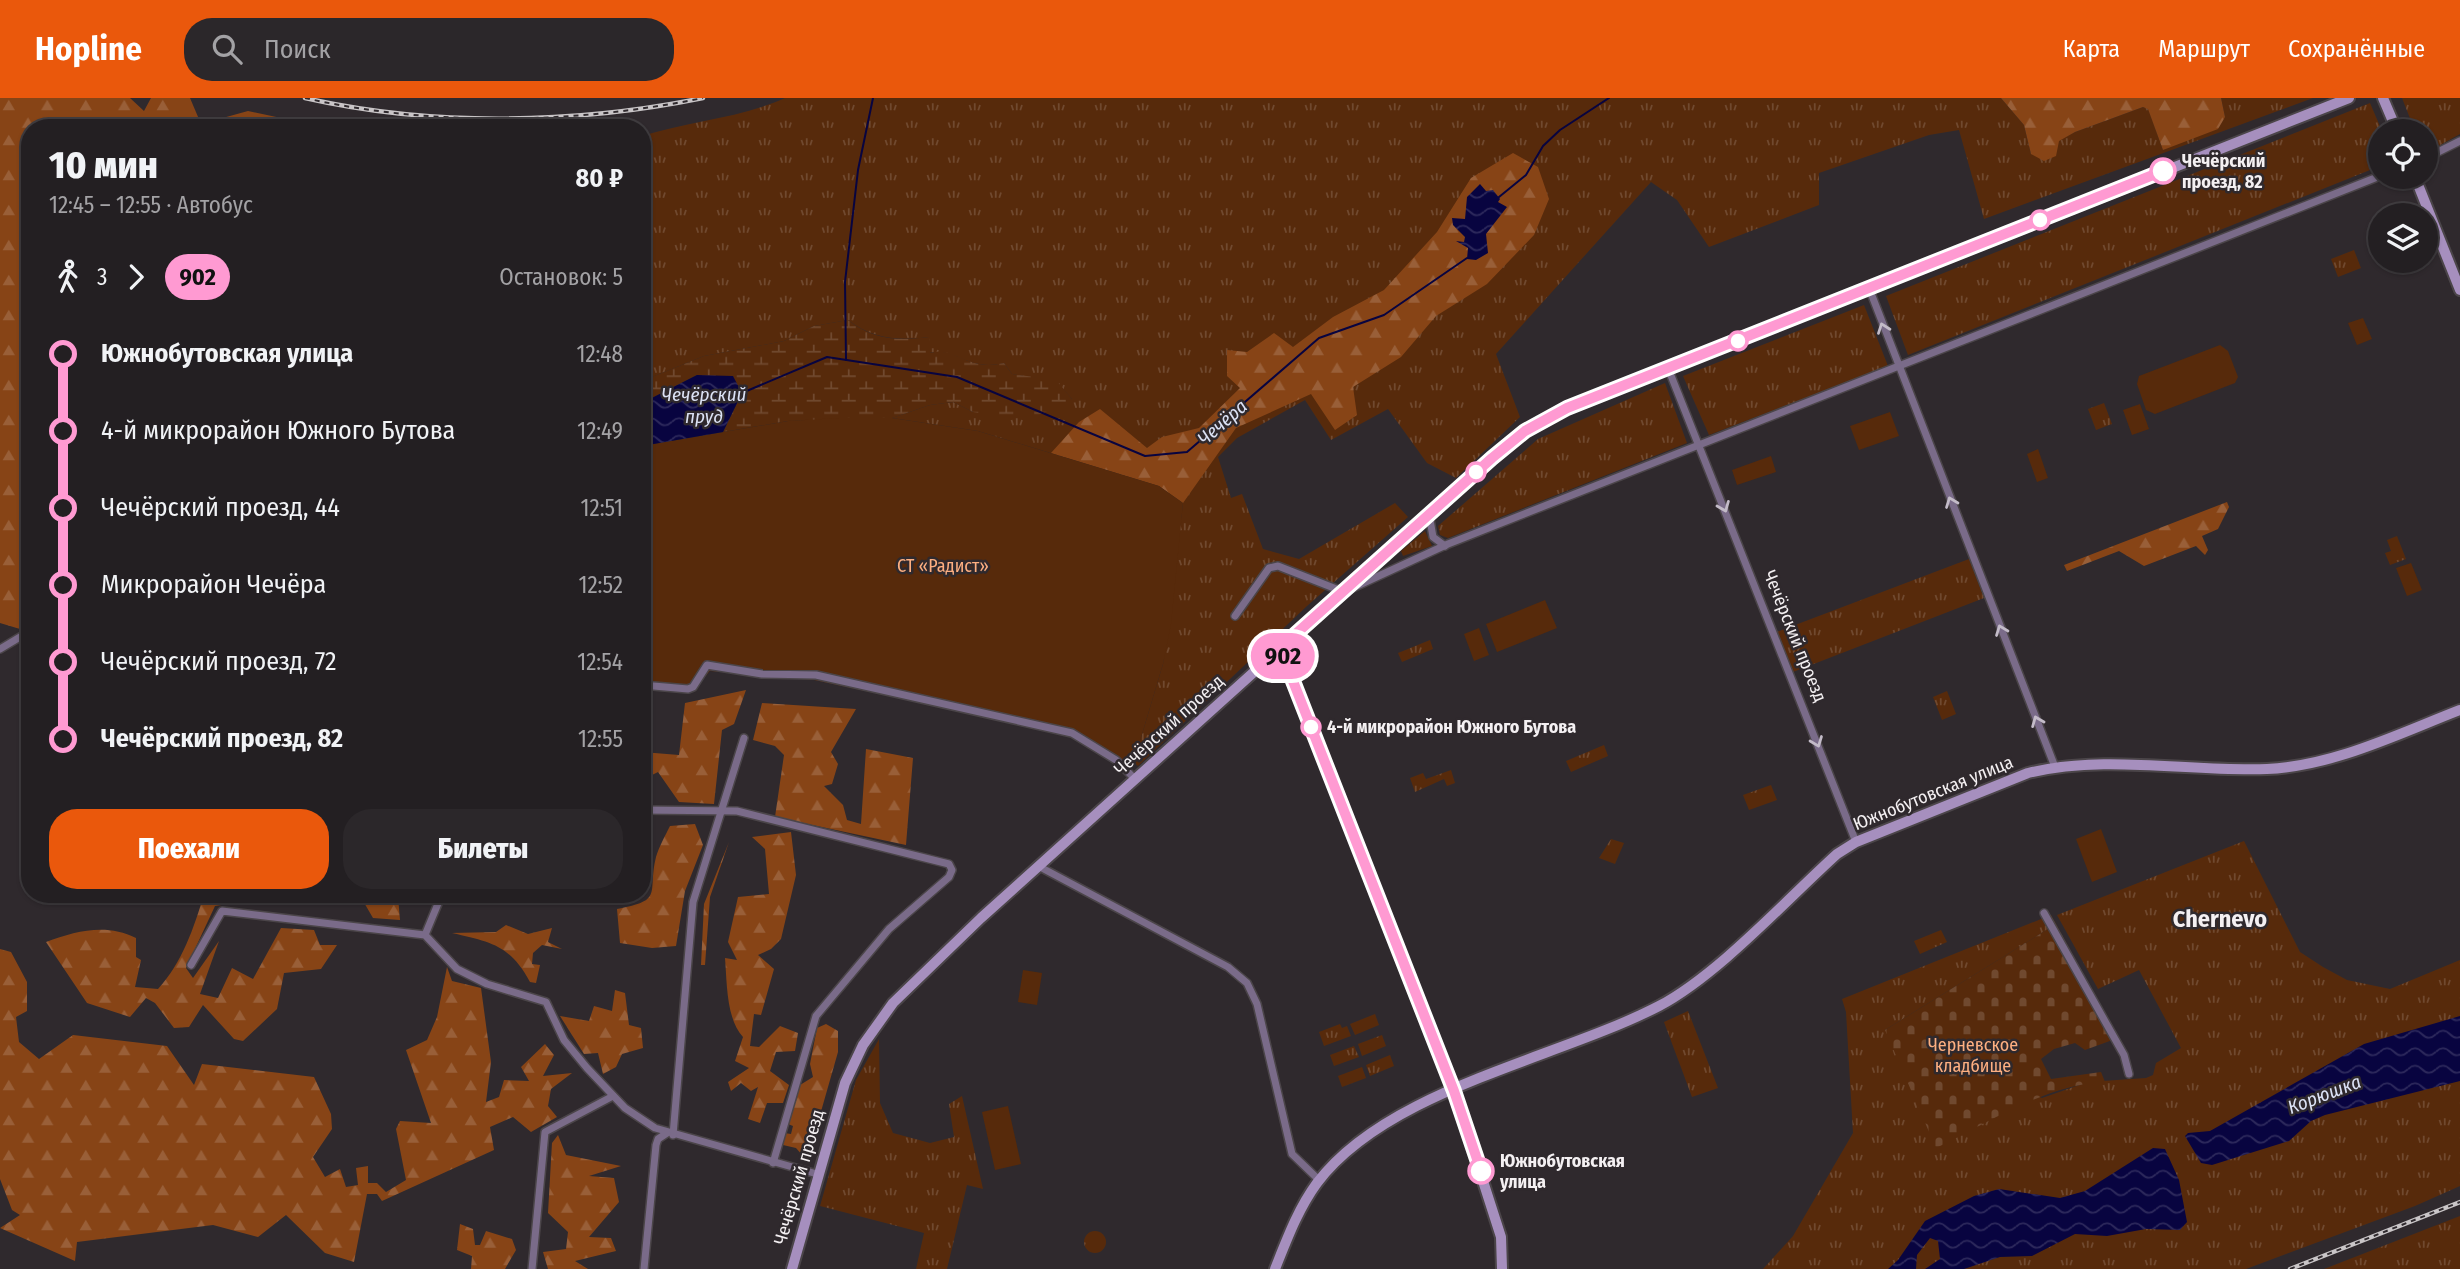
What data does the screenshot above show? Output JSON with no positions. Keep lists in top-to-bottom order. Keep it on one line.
{"streets":{"street":["Чечёрский проезд","Южнобутовская улица"]},"crossings":[["Чечёрский проезд","Южнобутовская улица"]],"districts":["Chernevo"],"water":["Чечёрский пруд","Чечёра","Корюшка"],"parks":["СТ «Радист»","Черневское кладбище"],"places":["Чечёрский проезд, 82","4-й микрорайон Южного Бутова","Южнобутовская улица"],"lines":["bus line 902"],"page":{"header":"Hopline","search":"Поиск","nav":["Карта","Маршрут","Сохранённые"],"on_map":"902","heading":["10 мин","12:45 – 12:55 · Автобус","80 ₽"],"legs":["3","902","Остановок: 5"],"list":[{"name":"Южнобутовская улица","value":"12:48"},{"name":"4-й микрорайон Южного Бутова","value":"12:49"},{"name":"Чечёрский проезд, 44","value":"12:51"},{"name":"Микрорайон Чечёра","value":"12:52"},{"name":"Чечёрский проезд, 72","value":"12:54"},{"name":"Чечёрский проезд, 82","value":"12:55"}],"buttons":["Поехали","Билеты"]}}
